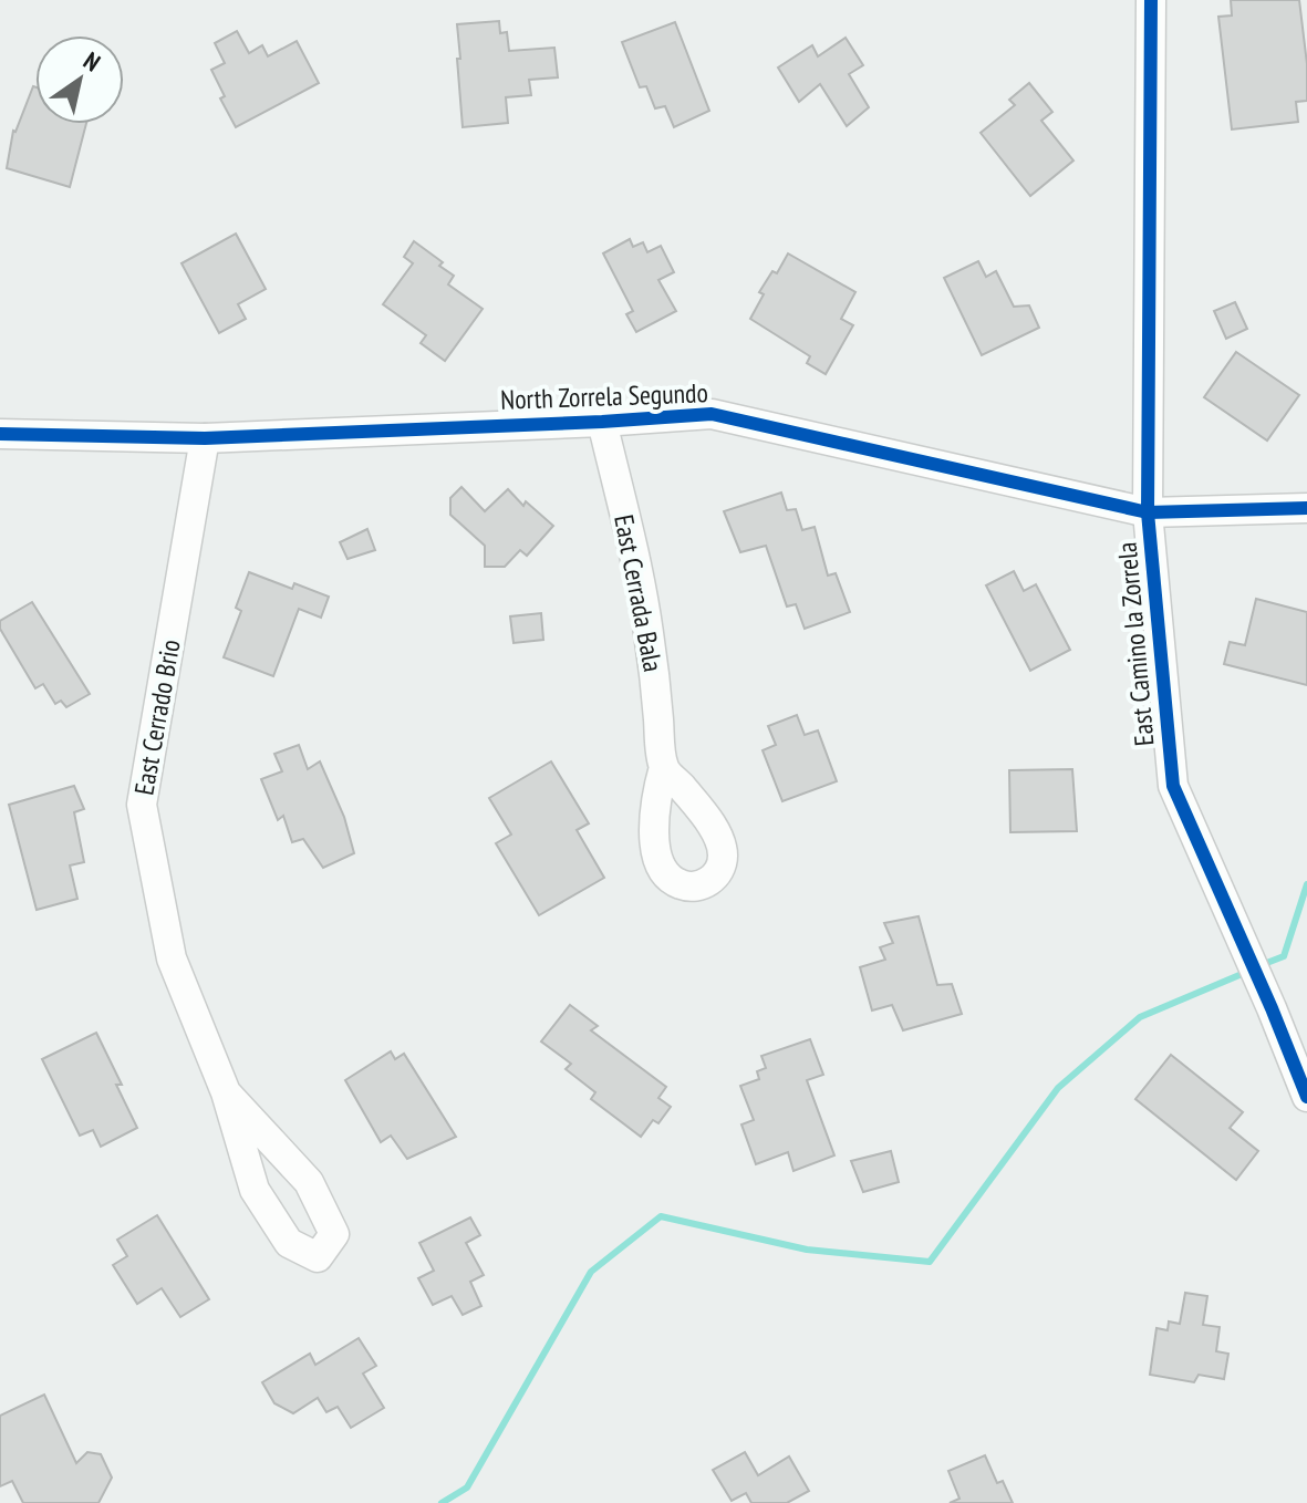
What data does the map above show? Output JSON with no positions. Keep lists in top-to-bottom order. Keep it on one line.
{"streets":{"street":["North Zorrela Segundo","East Cerrada Bala","East Camino la Zorrela","East Cerrado Brio"]},"crossings":[["North Zorrela Segundo","East Cerrada Bala"],["North Zorrela Segundo","East Camino la Zorrela"],["North Zorrela Segundo","East Cerrado Brio"]],"north":"top right"}
